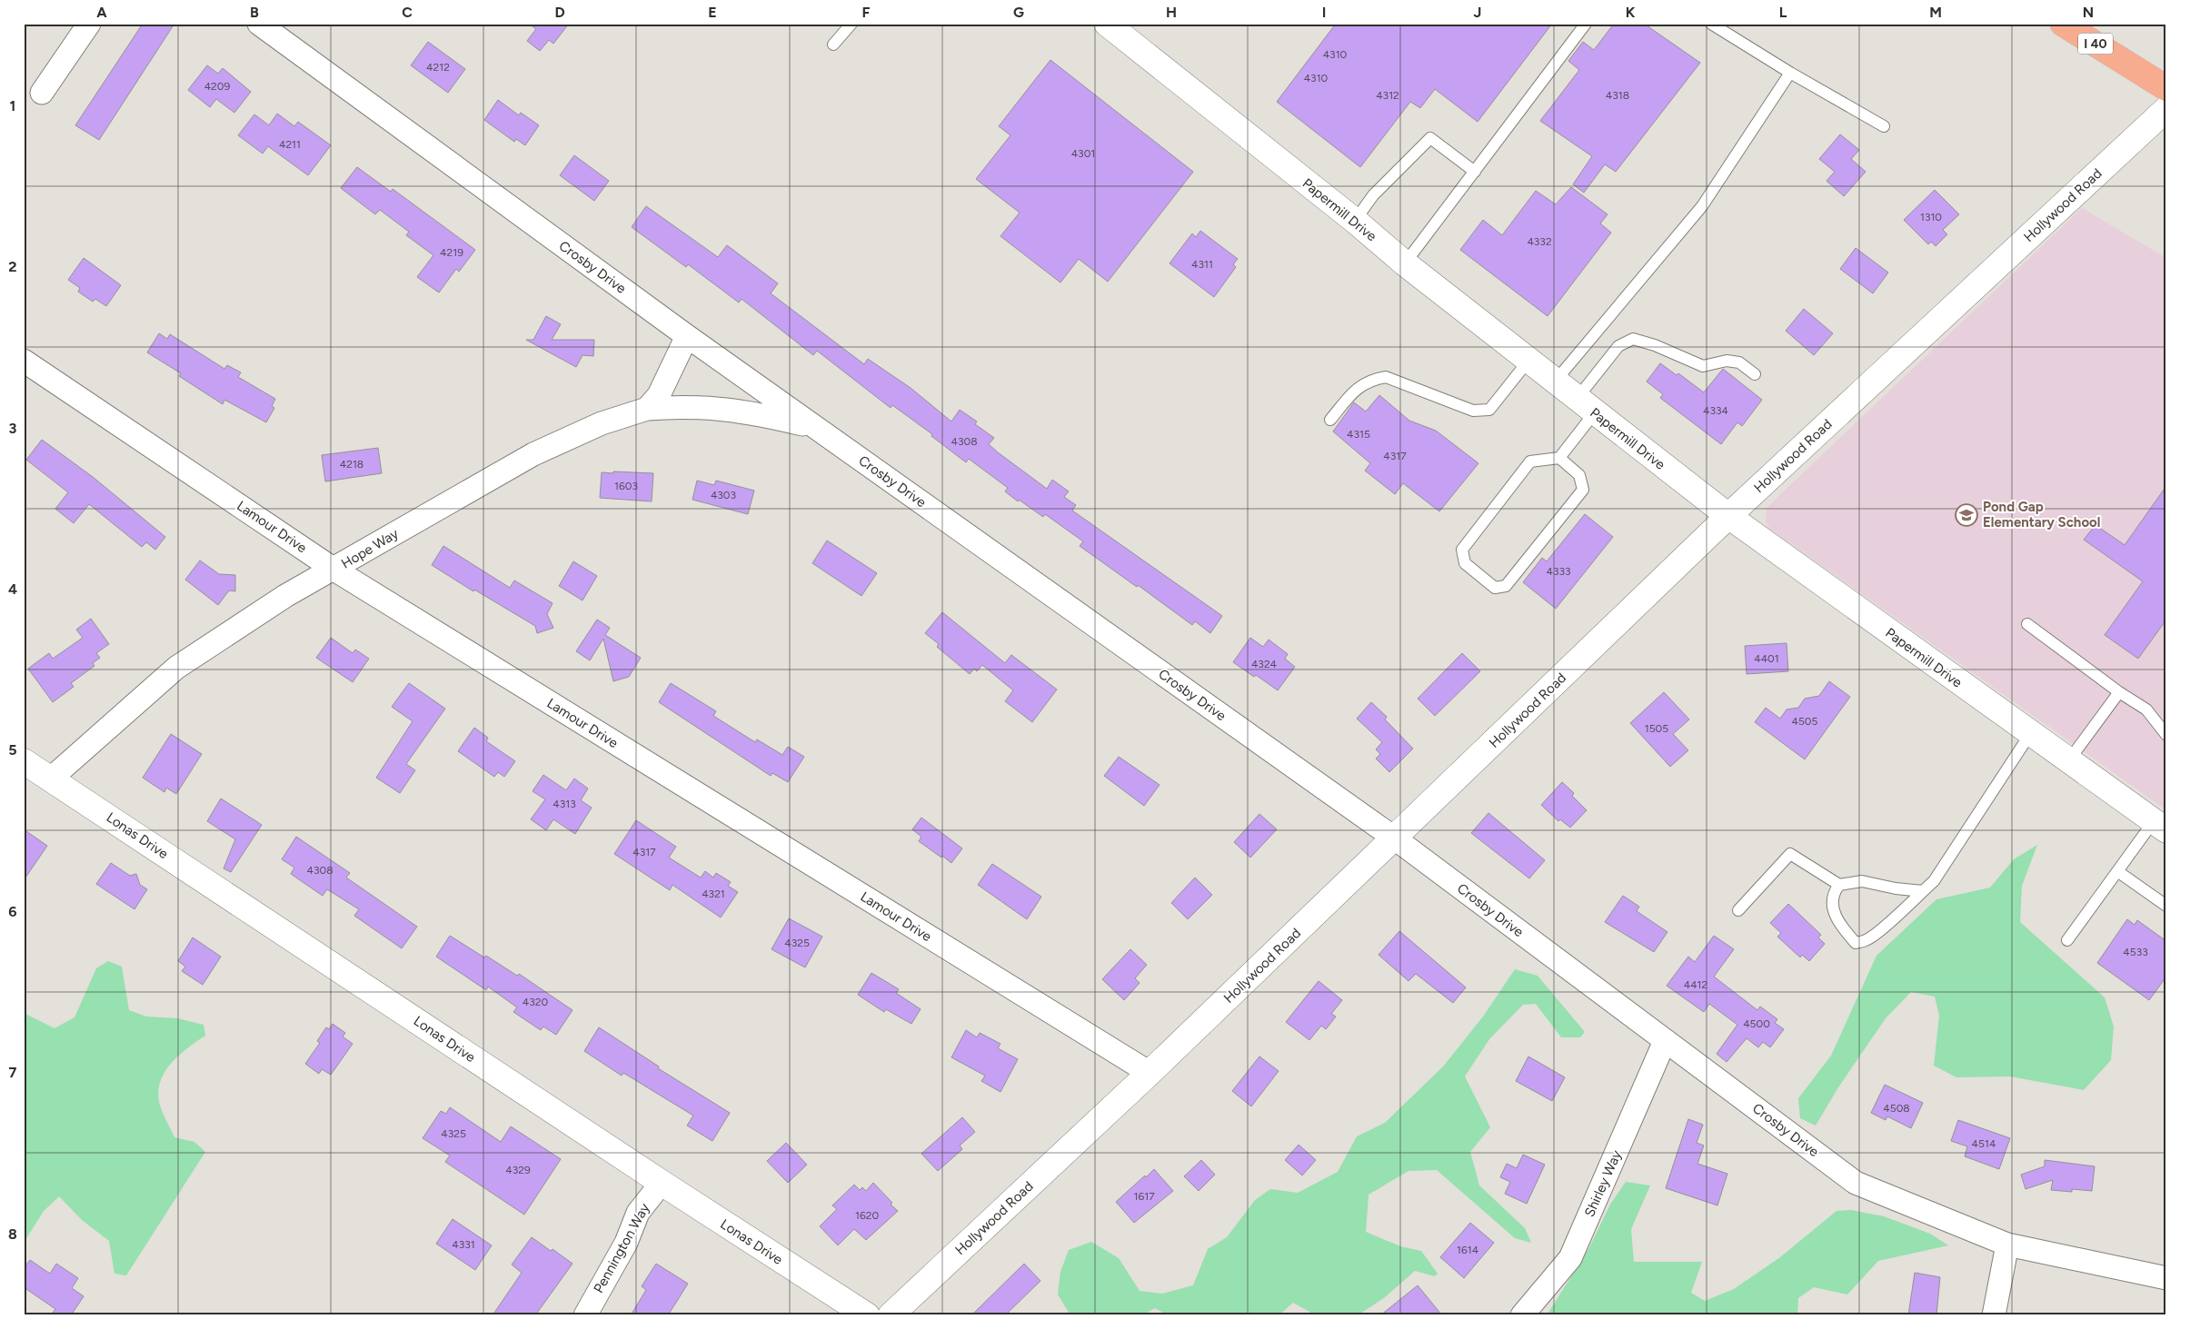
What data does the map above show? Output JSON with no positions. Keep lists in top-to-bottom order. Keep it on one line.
{"streets":{"highway":["I 40"],"street":["Hollywood Road","Papermill Drive","Crosby Drive","Lamour Drive","Hope Way","Lonas Drive","Shirley Way","Pennington Way"]},"crossings":[["Hollywood Road","Papermill Drive"],["Hollywood Road","Crosby Drive"],["Hollywood Road","Lamour Drive"],["Crosby Drive","Hope Way"],["Crosby Drive","Shirley Way"],["Lamour Drive","Hope Way"],["Hope Way","Lonas Drive"],["Lonas Drive","Pennington Way"]],"places":{"school or university":["Pond Gap Elementary School"]},"house_numbers":["4310","4212","4310","4209","4312","4318","4211","4301","1310","4332","4219","4311","4334","4315","4308","4317","4218","1603","4303","4333","4401","4324","4505","1505","4313","4317","4308","4321","4325","4533","4412","4320","4500","4508","4325","4514","4329","1617","1620","4331","1614"],"grid":{"columns":["A","B","C","D","E","F","G","H","I","J","K","L","M","N"],"rows":["1","2","3","4","5","6","7","8"]}}
